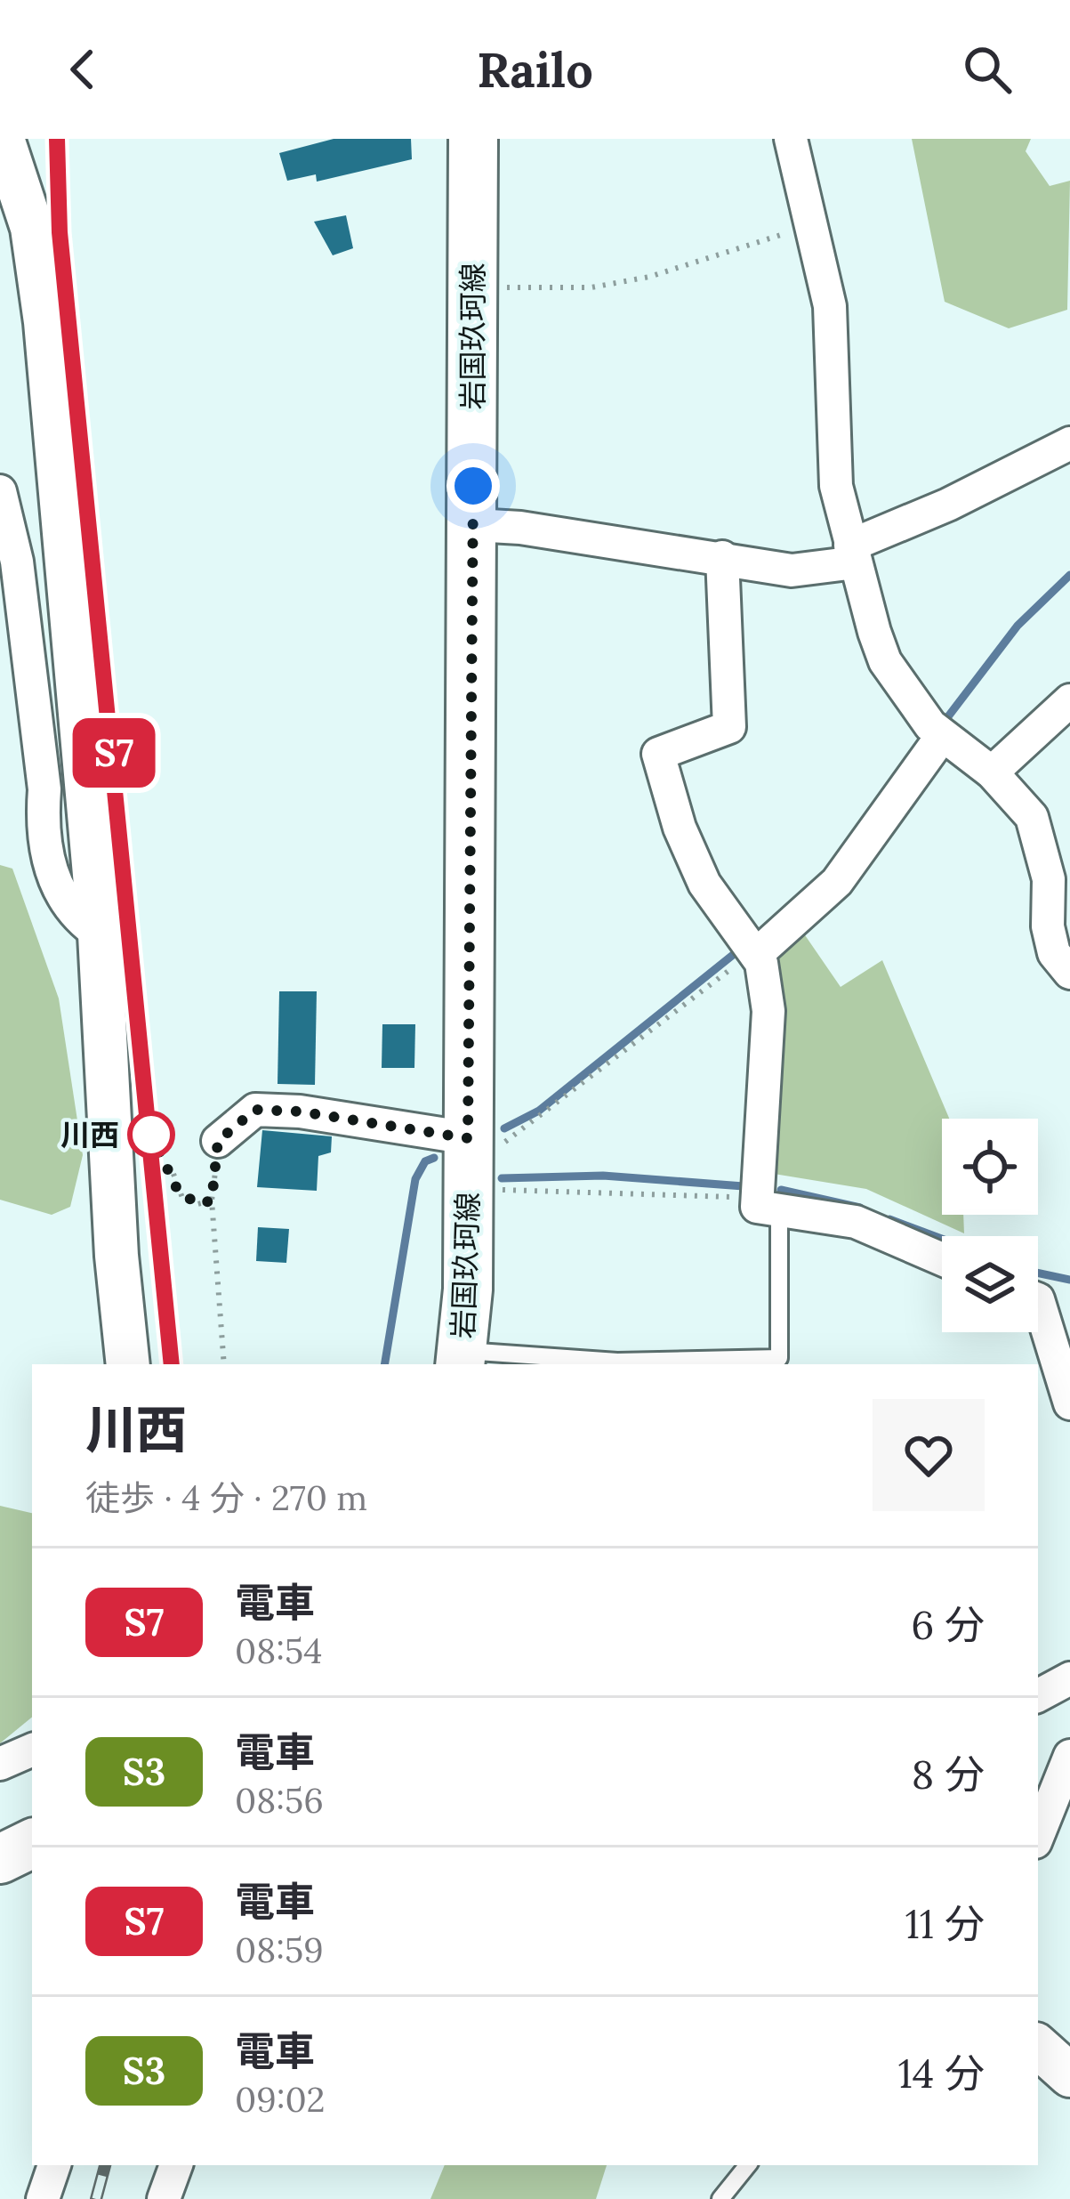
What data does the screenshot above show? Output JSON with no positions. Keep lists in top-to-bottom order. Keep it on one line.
{"streets":{"main road":["岩国玖珂線"]},"places":["川西"],"page":{"header":"Railo","on_map":"S7","heading":["川西","徒歩 · 4 分 · 270 m"],"list":[{"mark":"S7","name":"電車","note":"08:54","value":"6 分"},{"mark":"S3","name":"電車","note":"08:56","value":"8 分"},{"mark":"S7","name":"電車","note":"08:59","value":"11 分"},{"mark":"S3","name":"電車","note":"09:02","value":"14 分"}]}}
